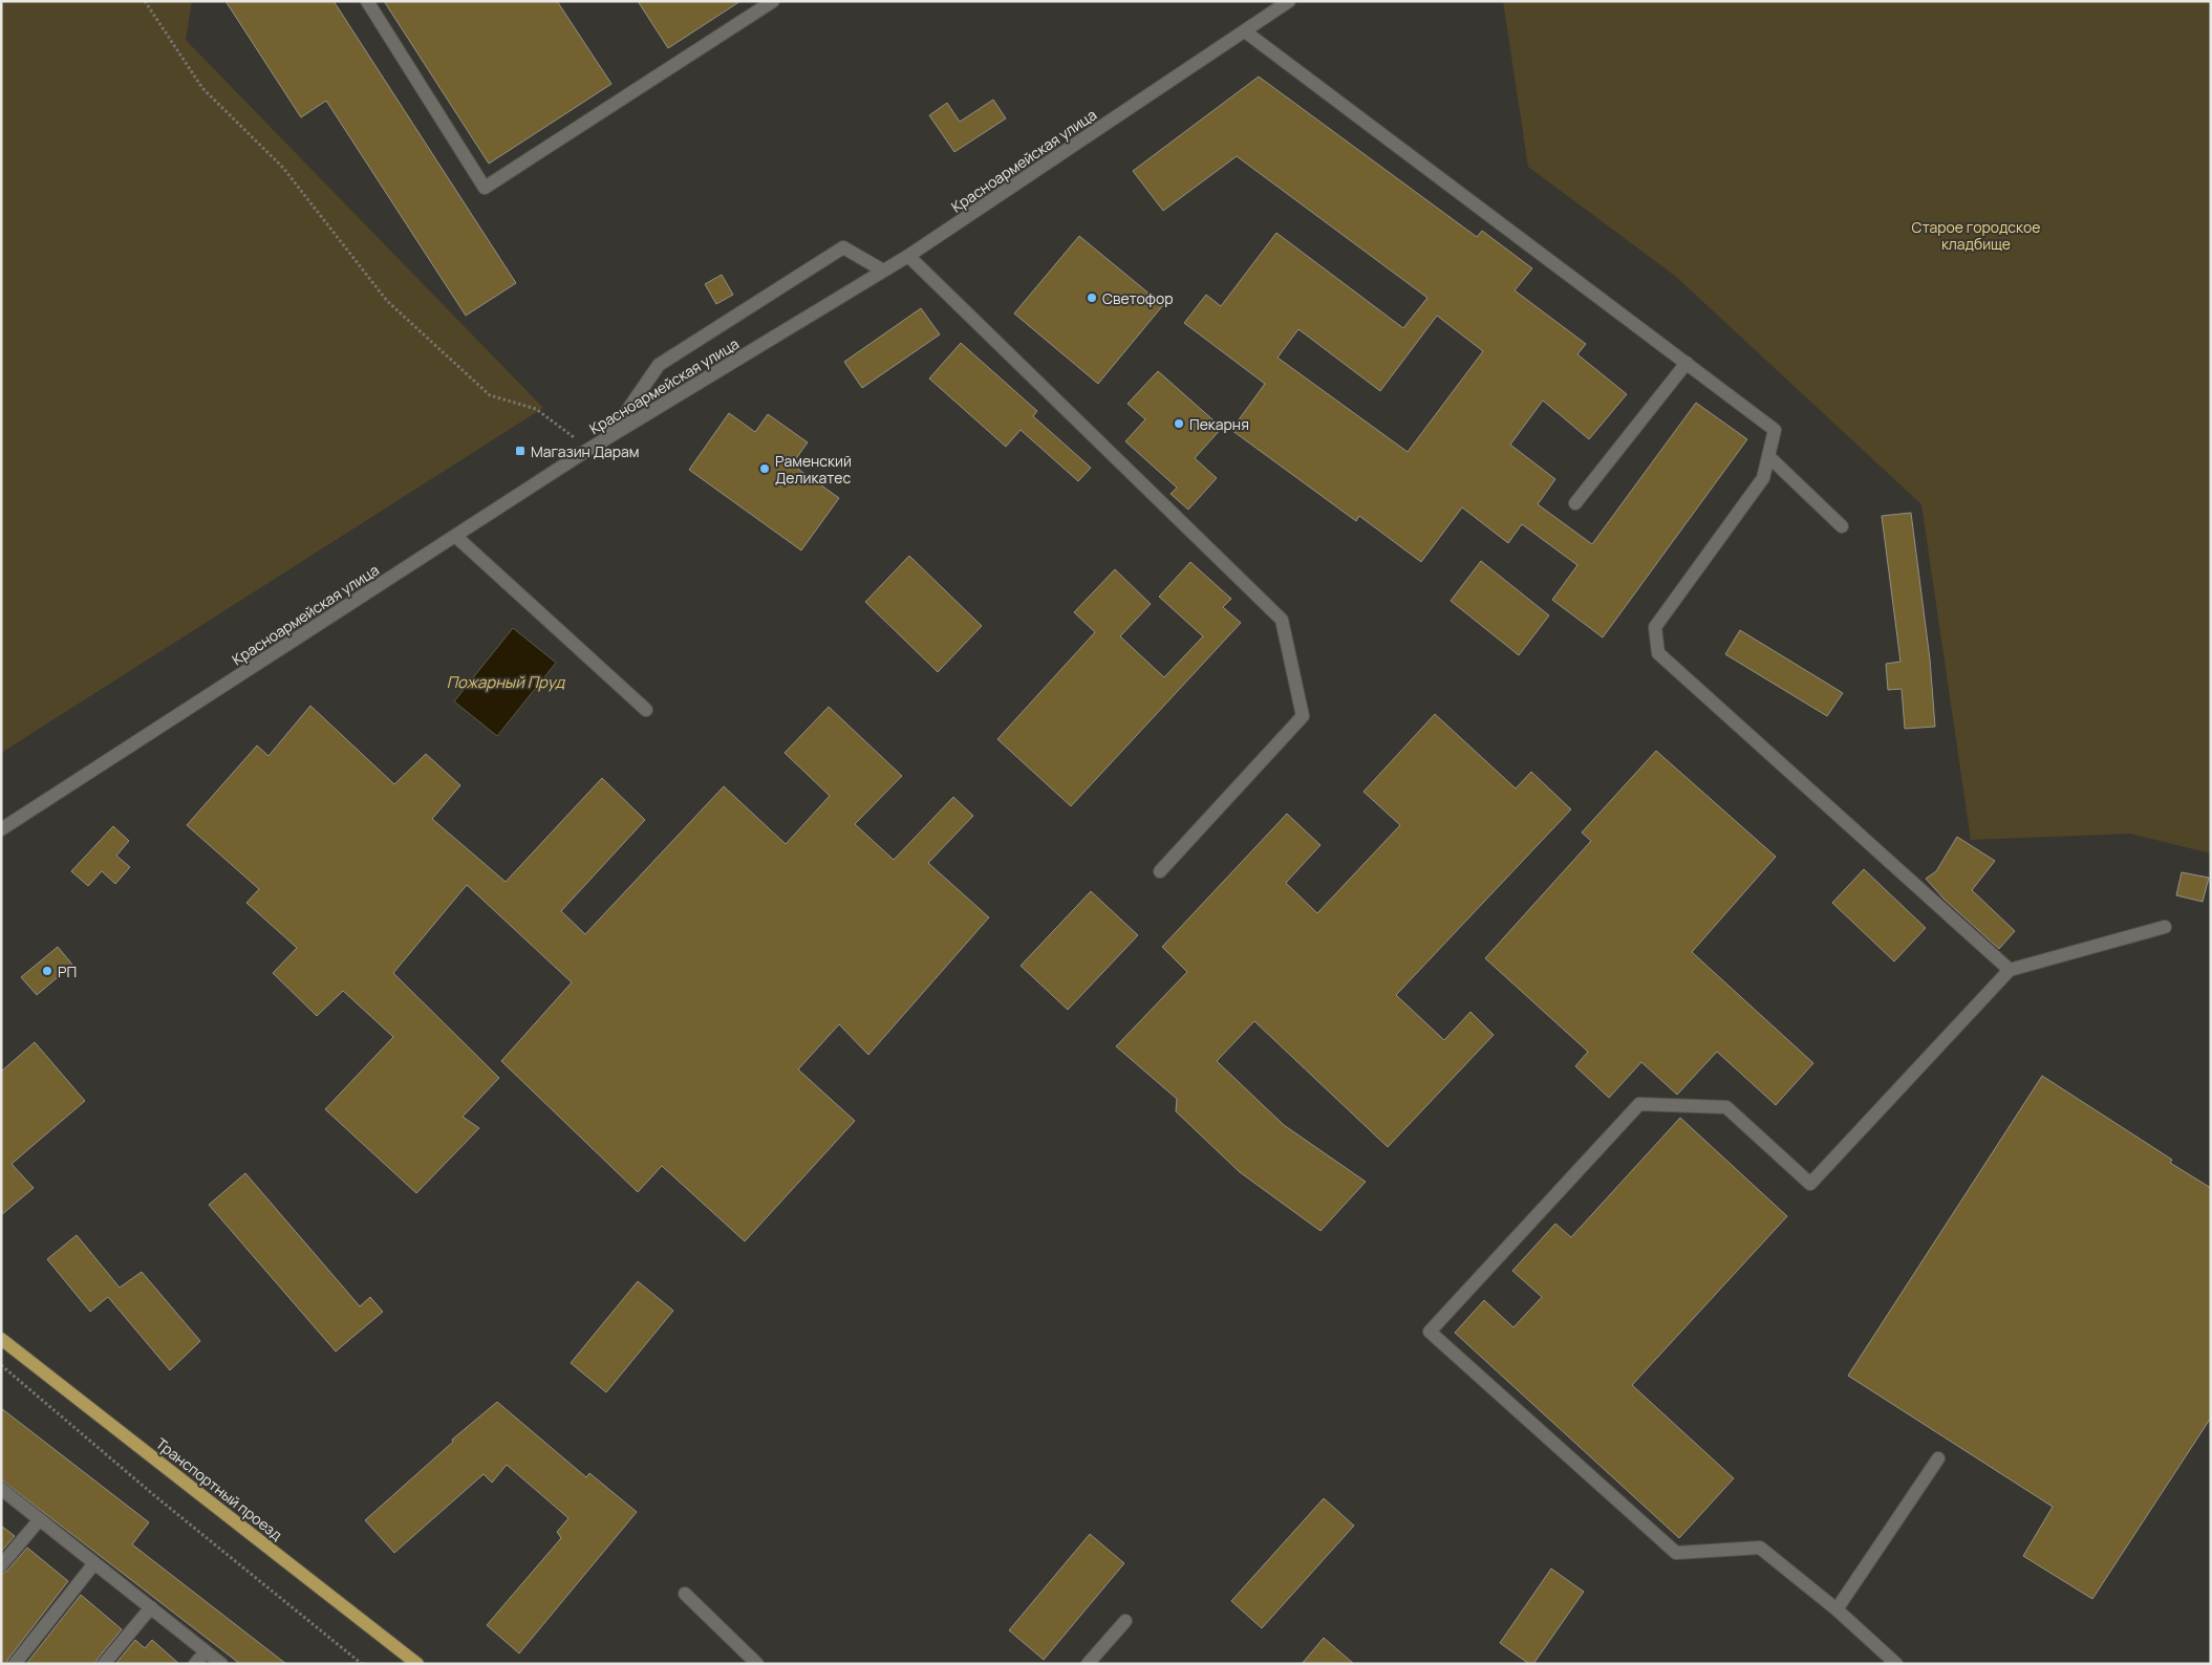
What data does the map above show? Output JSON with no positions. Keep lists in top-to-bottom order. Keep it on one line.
{"streets":{"main road":["Транспортный проезд"],"street":["Красноармейская улица"]},"water":["Пожарный Пруд"],"parks":["Старое городское кладбище"],"places":{"other":["Светофор","Пекарня","Раменский Деликатес","РП"],"transit":["Магазин Дарам"]}}
